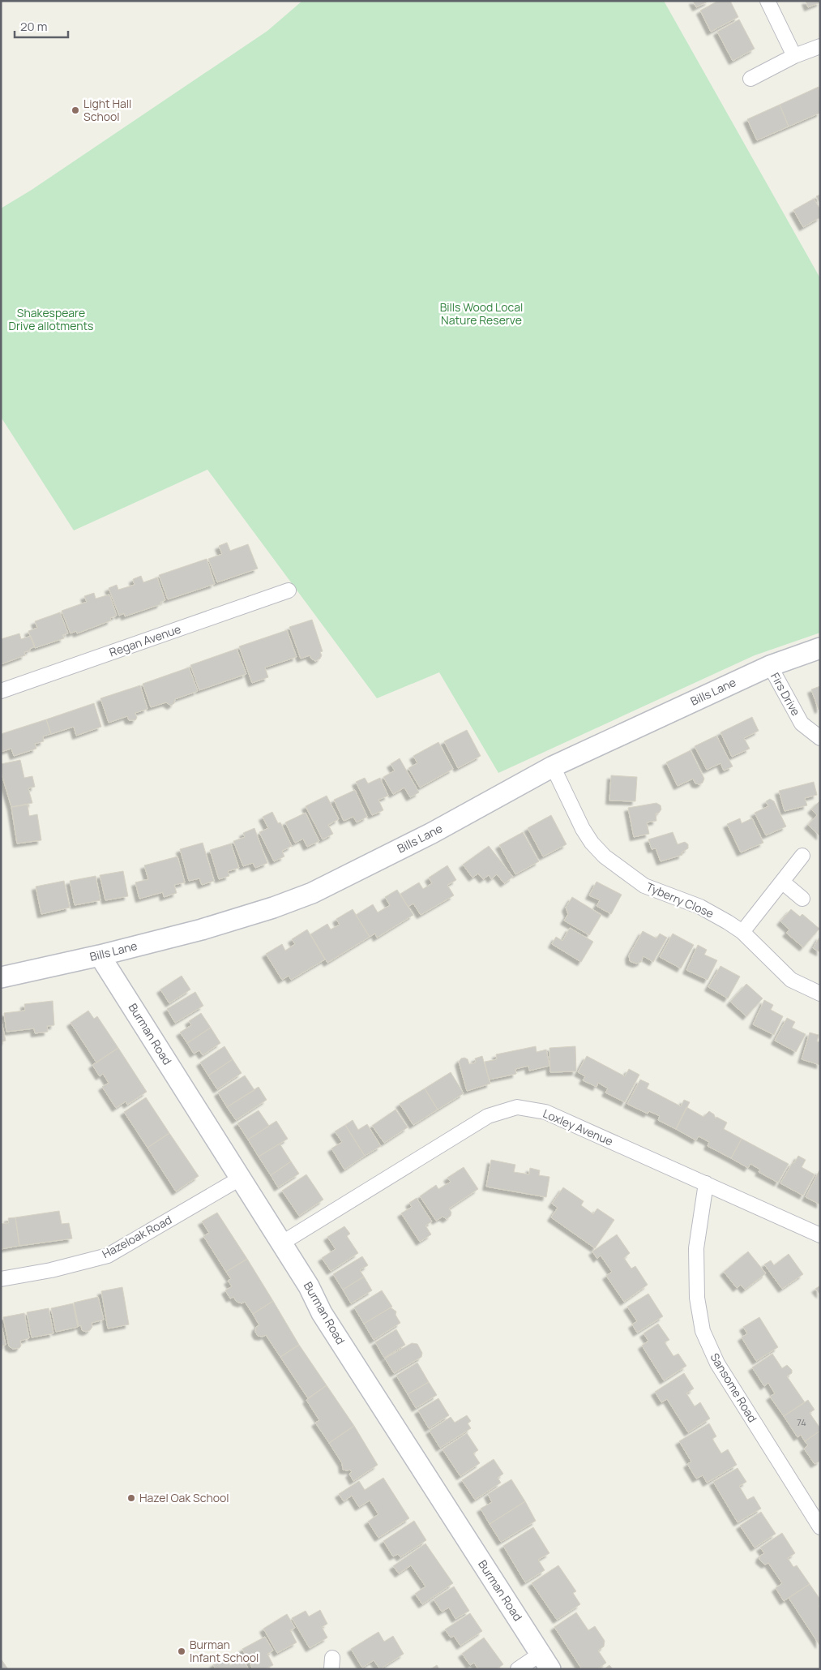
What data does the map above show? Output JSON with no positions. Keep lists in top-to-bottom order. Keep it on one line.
{"streets":{"street":["Regan Avenue","Bills Lane","Firs Drive","Tyberry Close","Burman Road","Loxley Avenue","Hazeloak Road","Sansome Road"]},"crossings":[["Bills Lane","Firs Drive"],["Bills Lane","Tyberry Close"],["Bills Lane","Burman Road"],["Burman Road","Loxley Avenue"],["Burman Road","Hazeloak Road"],["Loxley Avenue","Sansome Road"]],"parks":["Bills Wood Local Nature Reserve","Shakespeare Drive allotments"],"places":["Light Hall School","Hazel Oak School","Burman Infant School"],"house_numbers":["74"],"scale_bar":"20 m"}
